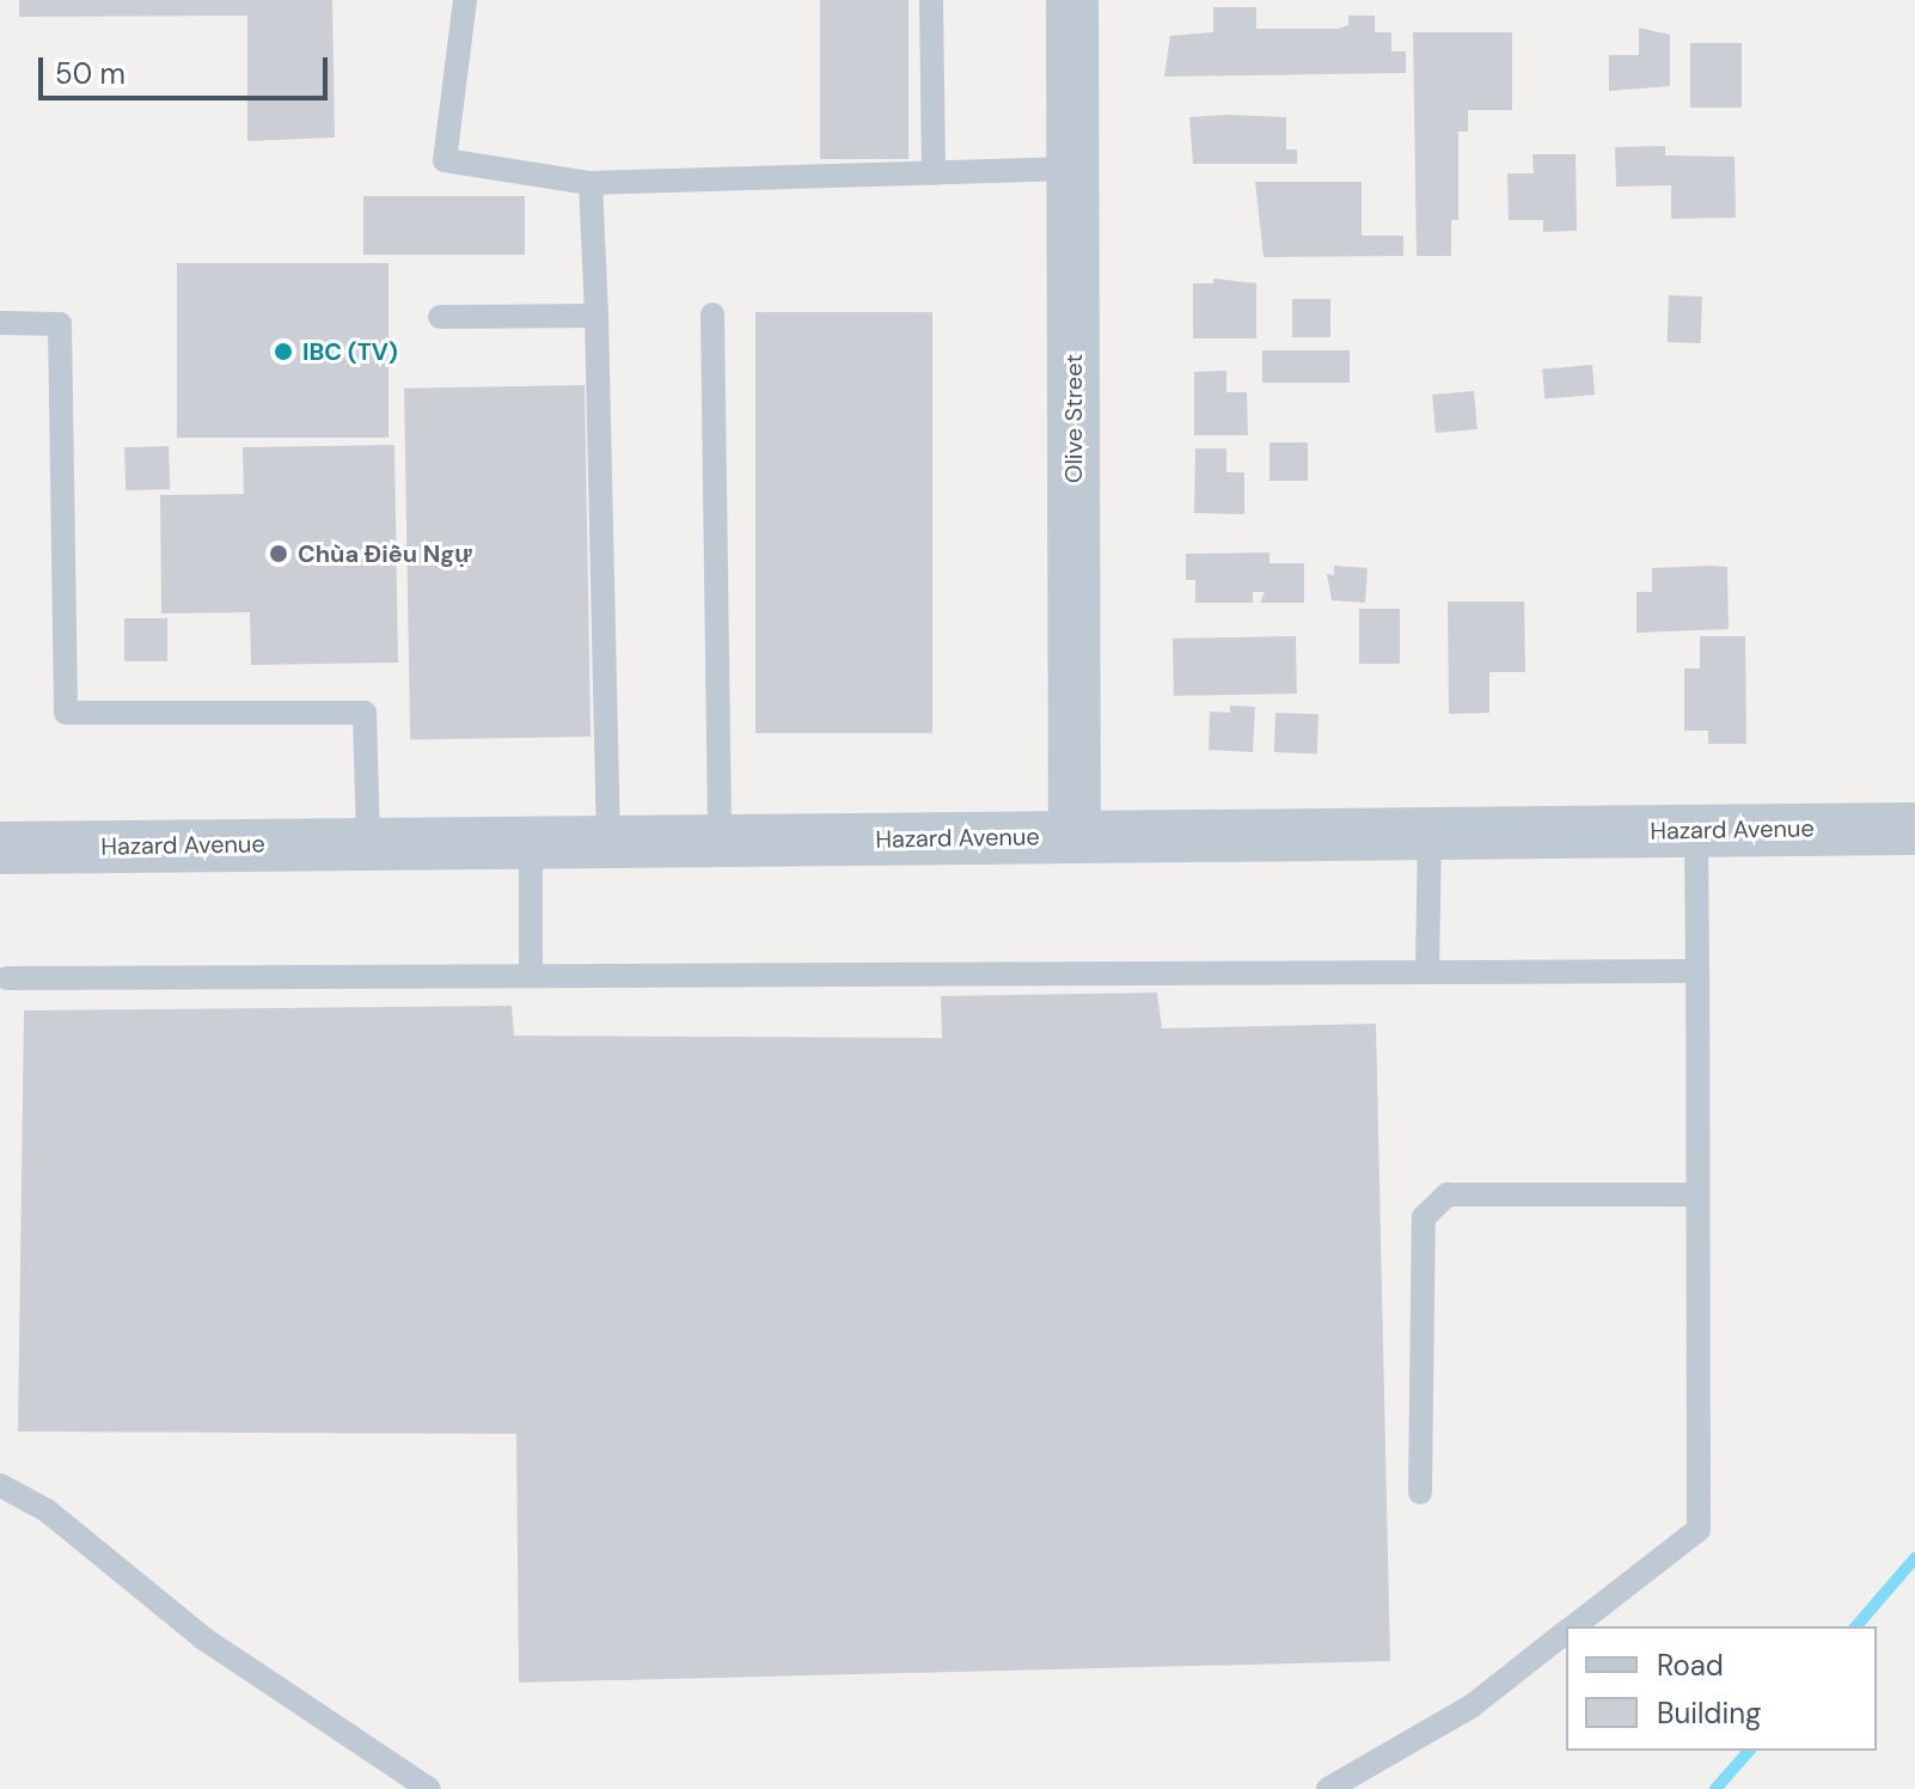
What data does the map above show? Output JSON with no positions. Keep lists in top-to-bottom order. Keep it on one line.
{"streets":{"street":["Olive Street","Hazard Avenue"]},"crossings":[["Olive Street","Hazard Avenue"]],"places":["IBC (TV)","Chùa Điều Ngự"],"legend":["Road","Building"],"scale_bar":"50 m"}
